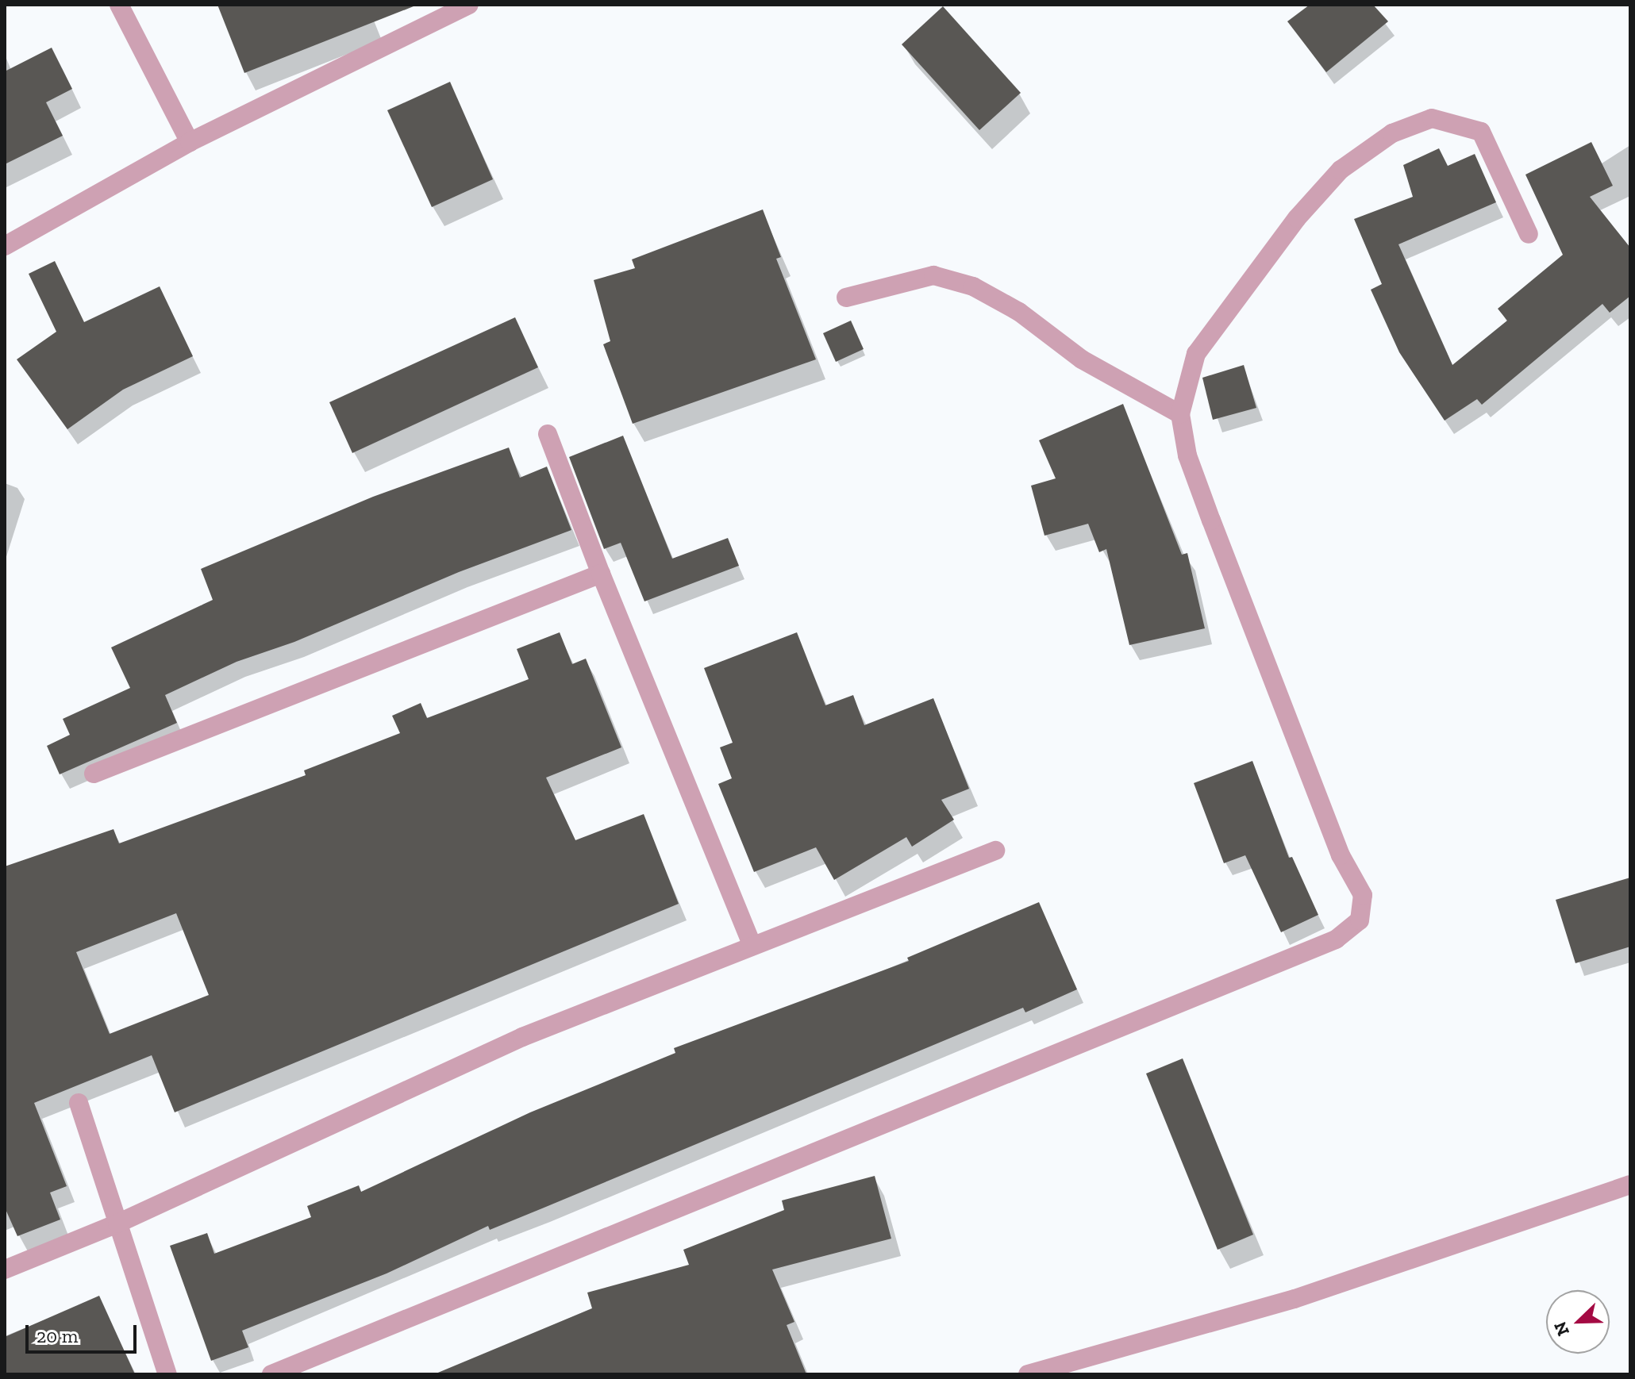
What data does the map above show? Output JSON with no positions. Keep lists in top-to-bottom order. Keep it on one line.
{"scale_bar":"20 m","north":"bottom left"}
